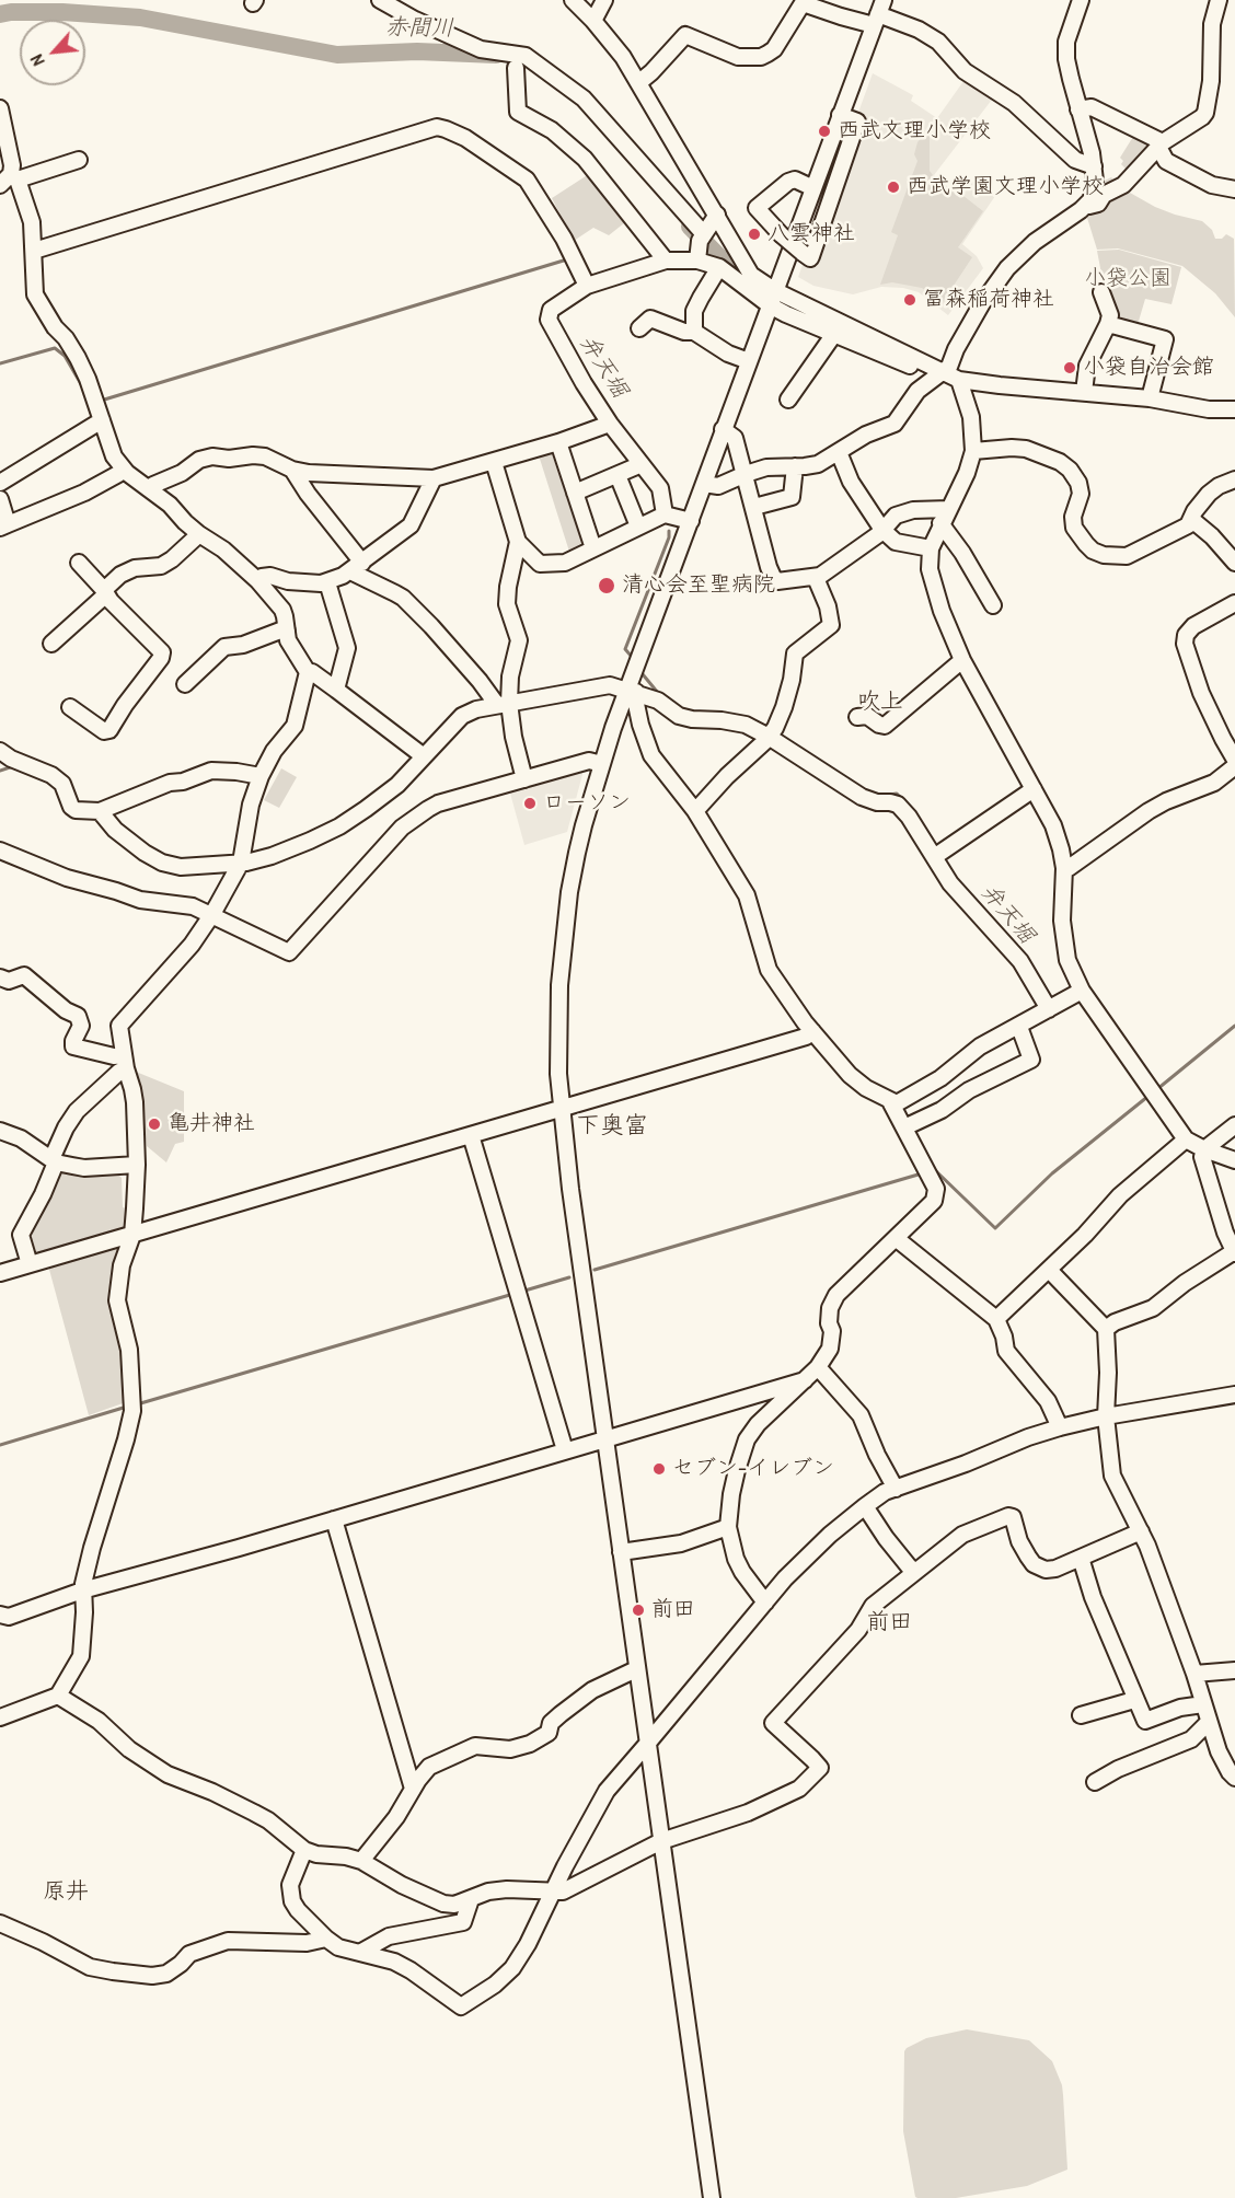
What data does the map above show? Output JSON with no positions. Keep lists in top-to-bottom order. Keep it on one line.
{"districts":["吹上","下奥富","前田","原井"],"water":["赤間川","弁天堀"],"parks":["小袋公園"],"places":["西武文理小学校","西武学園文理小学校","八雲神社","冨森稲荷神社","小袋自治会館","清心会至聖病院","ローソン","亀井神社","セブン-イレブン","前田"],"north":"bottom left"}
